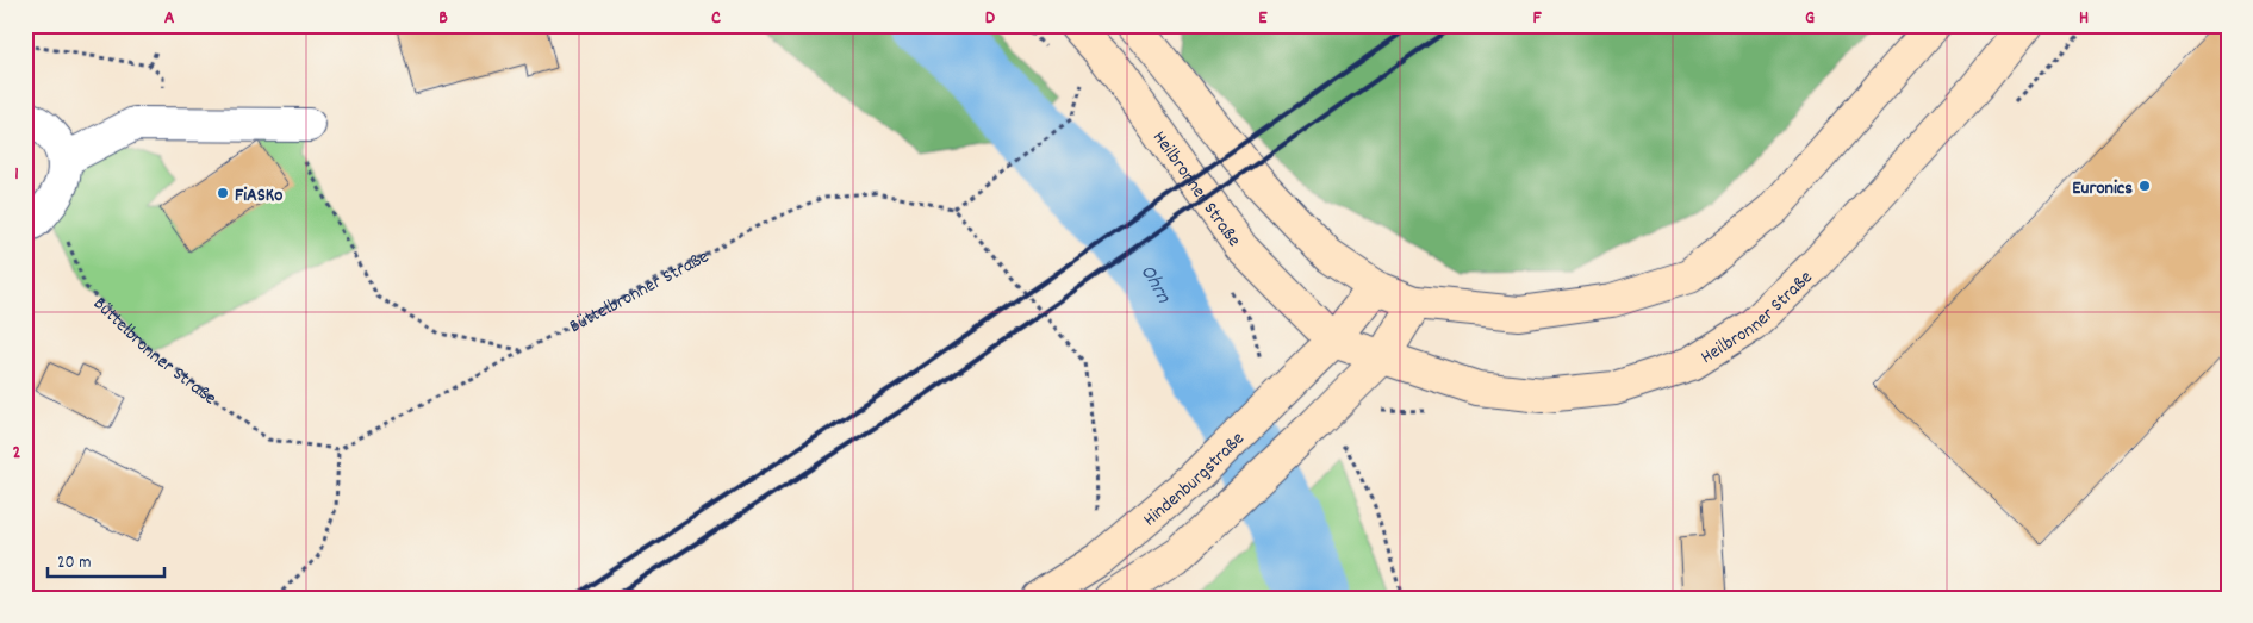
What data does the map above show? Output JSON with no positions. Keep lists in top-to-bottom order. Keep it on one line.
{"streets":{"main road":["Heilbronner Straße","Hindenburgstraße"],"path":["Büttelbronner Straße"]},"crossings":[["Heilbronner Straße","Hindenburgstraße"]],"water":["Ohrn"],"places":["Euronics","FiASKo"],"scale_bar":"20 m","grid":{"columns":["A","B","C","D","E","F","G","H"],"rows":["1","2"]}}
